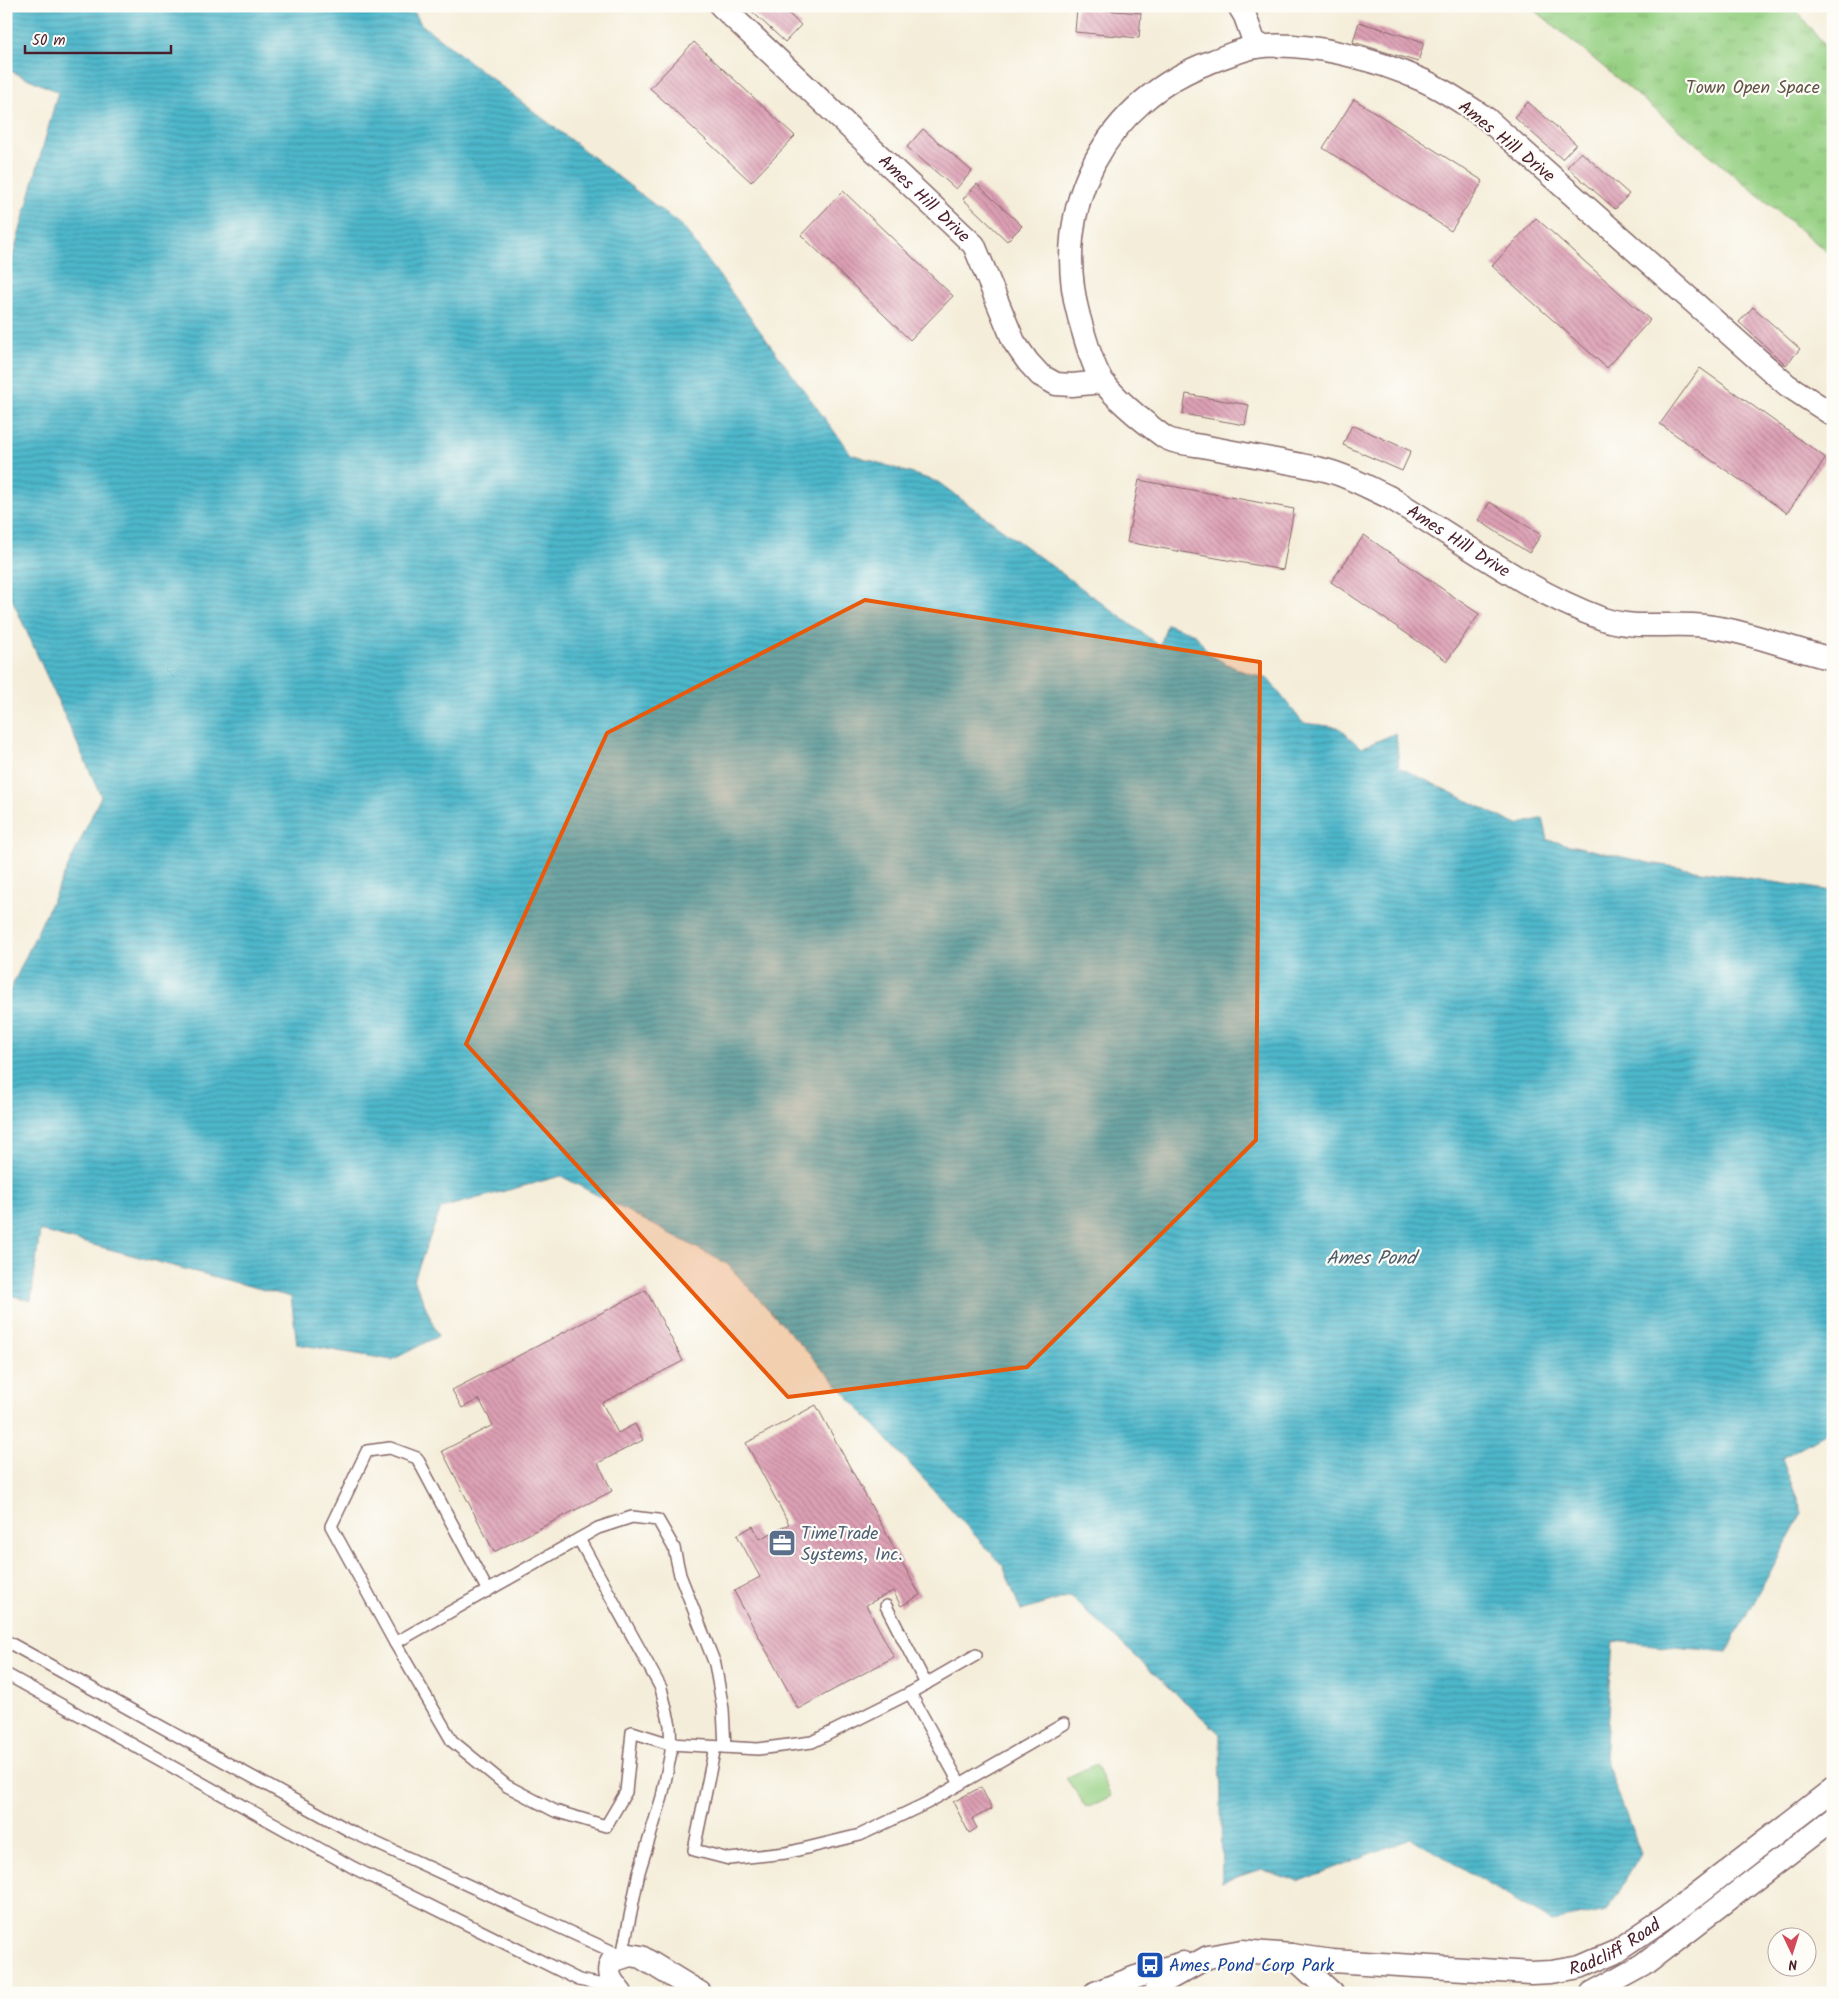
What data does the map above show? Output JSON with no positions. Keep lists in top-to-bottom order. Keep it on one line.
{"streets":{"street":["Ames Hill Drive","Radcliff Road"]},"water":["Ames Pond"],"parks":["Town Open Space"],"places":{"office":["TimeTrade Systems, Inc."],"bus stop":["Ames Pond Corp Park"]},"scale_bar":"50 m","north":"bottom"}
